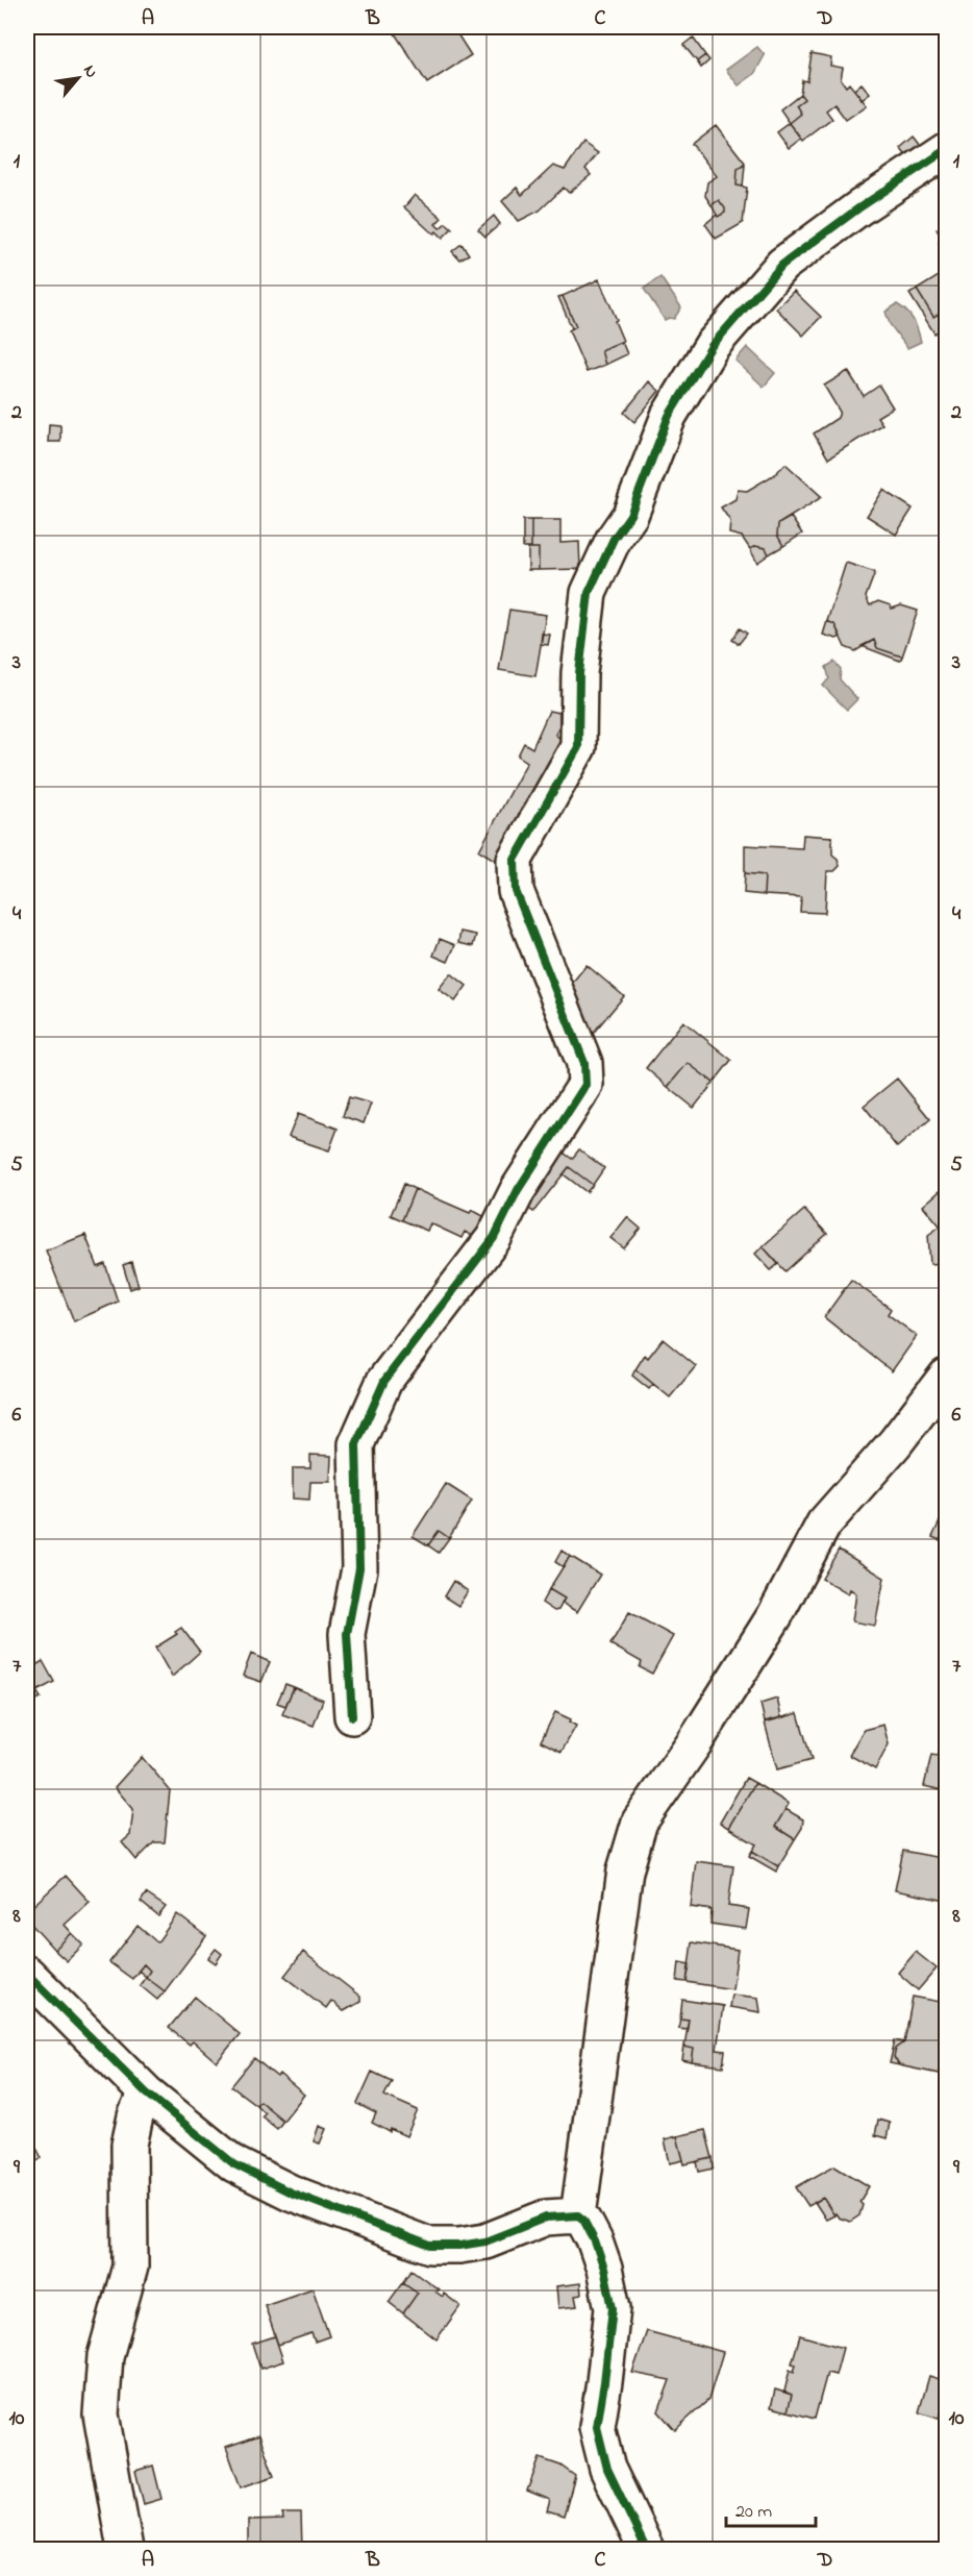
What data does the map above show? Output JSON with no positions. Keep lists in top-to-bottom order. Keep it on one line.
{"scale_bar":"20 m","north":"top right","grid":{"columns":["A","B","C","D"],"rows":["1","2","3","4","5","6","7","8","9","10"]}}
